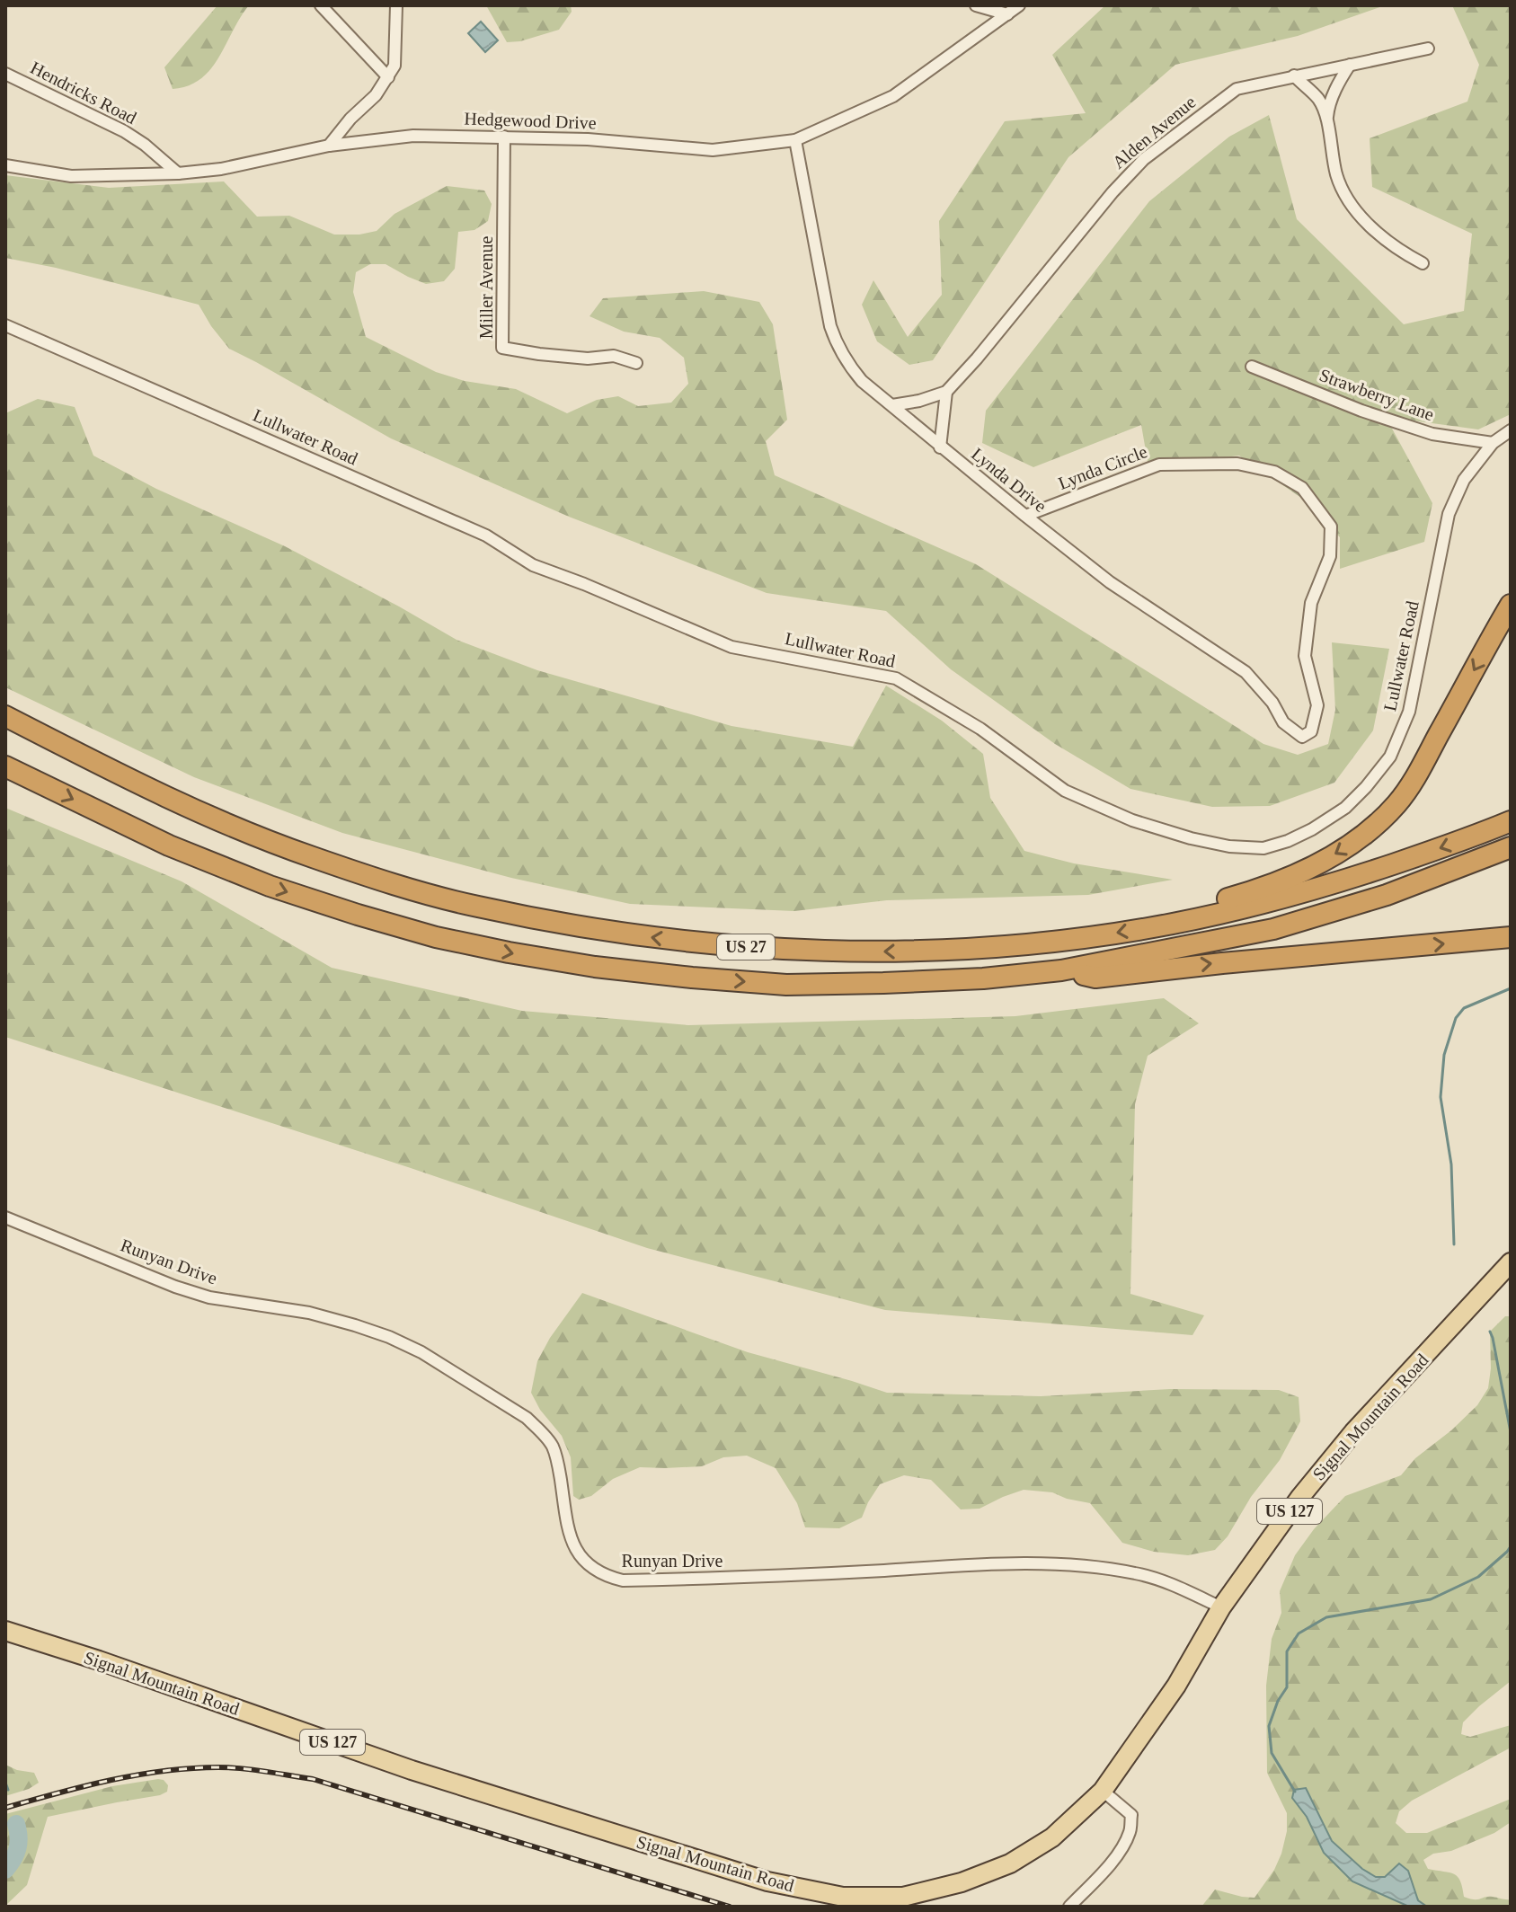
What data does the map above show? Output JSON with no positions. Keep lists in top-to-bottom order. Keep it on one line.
{"streets":{"highway":["US 27"],"main road":["Signal Mountain Road","US 127"],"street":["Hendricks Road","Hedgewood Drive","Alden Avenue","Miller Avenue","Strawberry Lane","Lullwater Road","Lynda Circle","Lynda Drive","Runyan Drive"]},"crossings":[["Hendricks Road","Hedgewood Drive"],["Hedgewood Drive","Miller Avenue"],["Hedgewood Drive","Lynda Drive"],["Strawberry Lane","Lullwater Road"],["Lynda Circle","Lynda Drive"],["Runyan Drive","Signal Mountain Road"]]}
